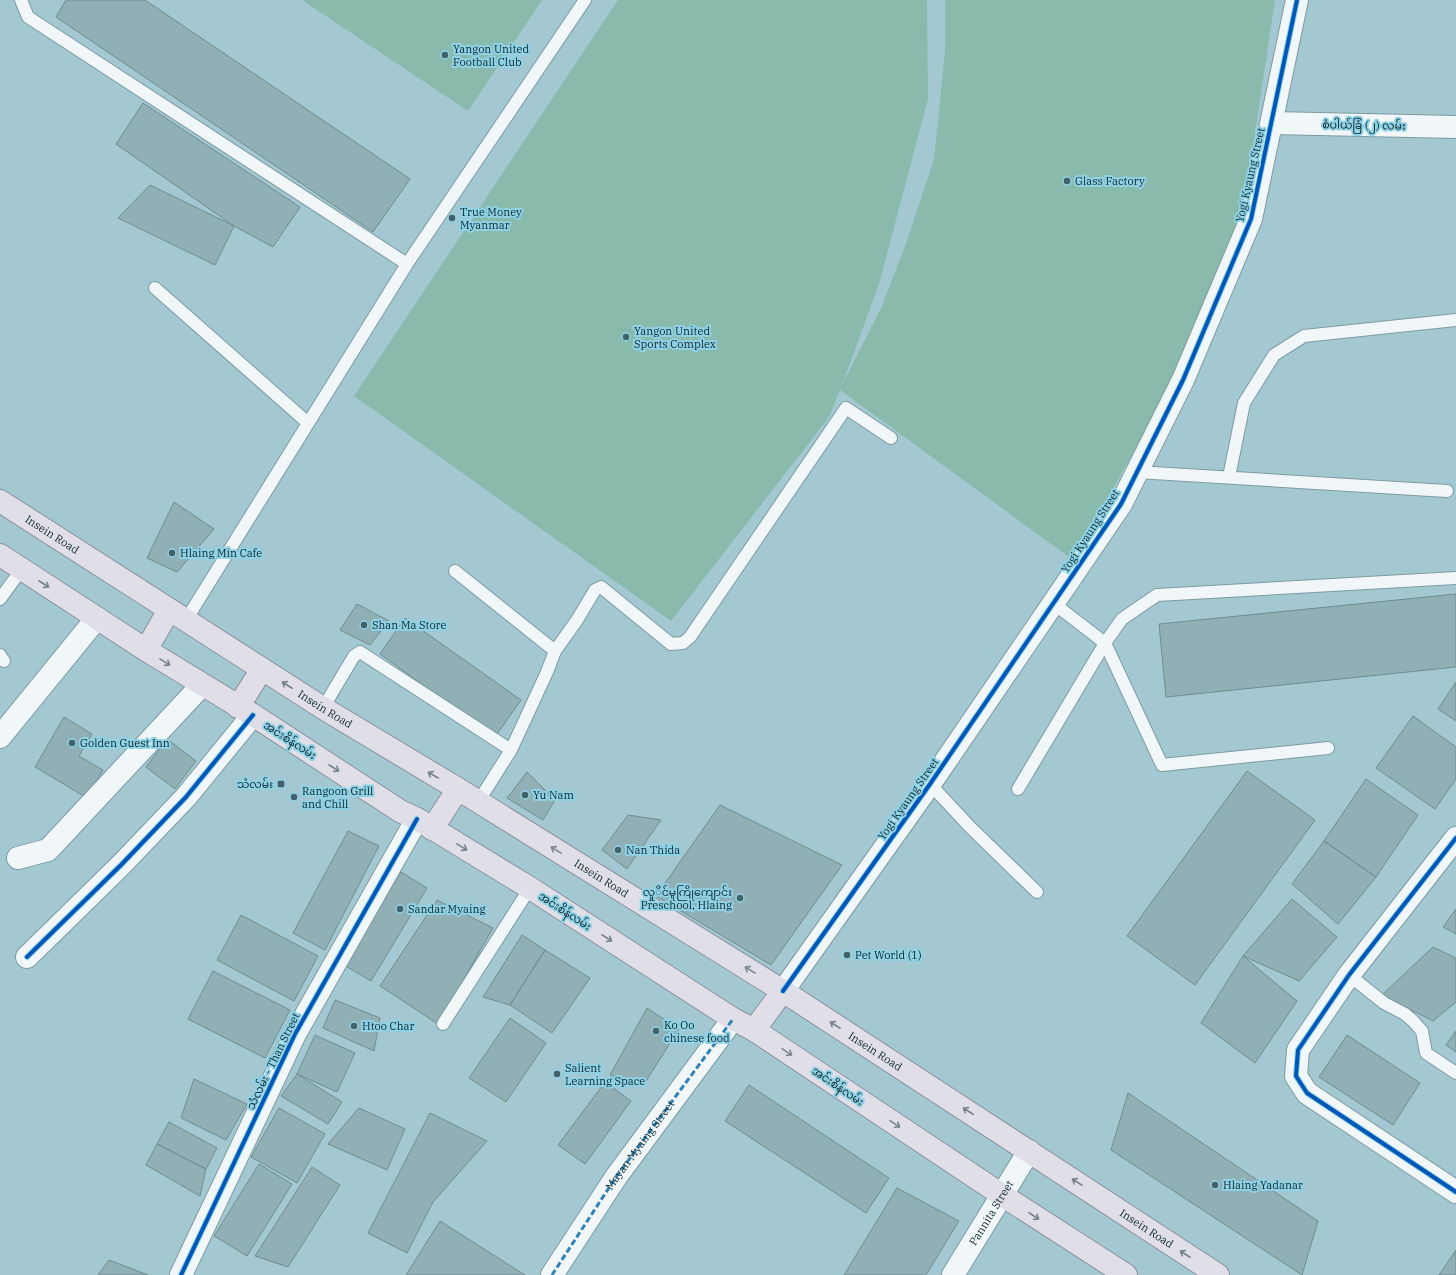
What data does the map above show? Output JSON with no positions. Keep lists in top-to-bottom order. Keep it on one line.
{"streets":{"main road":["Insein Road","အင်းစိန်လမ်း"],"street":["စံပါယ်ခြံ (၂) လမ်း","Yogi Kyaung Street","သံလမ်း - Than Street","Mayan Myaing Street","Pannita Street"]},"crossings":[["စံပါယ်ခြံ (၂) လမ်း","Yogi Kyaung Street"],["Yogi Kyaung Street","Insein Road"],["Insein Road","Pannita Street"],["အင်းစိန်လမ်း","သံလမ်း - Than Street"],["အင်းစိန်လမ်း","Mayan Myaing Street"],["အင်းစိန်လမ်း","Pannita Street"]],"one_way":["Insein Road","အင်းစိန်လမ်း"],"places":{"other":["Yangon United Football Club","Glass Factory","True Money Myanmar","Yangon United Sports Complex","Hlaing Min Cafe","Shan Ma Store","Golden Guest Inn","Yu Nam","Rangoon Grill and Chill","Nan Thida","လှုိင်မူကြိုကျောင်း Preschool, Hlaing","Sandar Myaing","Pet World (1)","Htoo Char","Ko Oo chinese food","Salient Learning Space","Hlaing Yadanar"],"transit":["သံလမ်း"]}}
